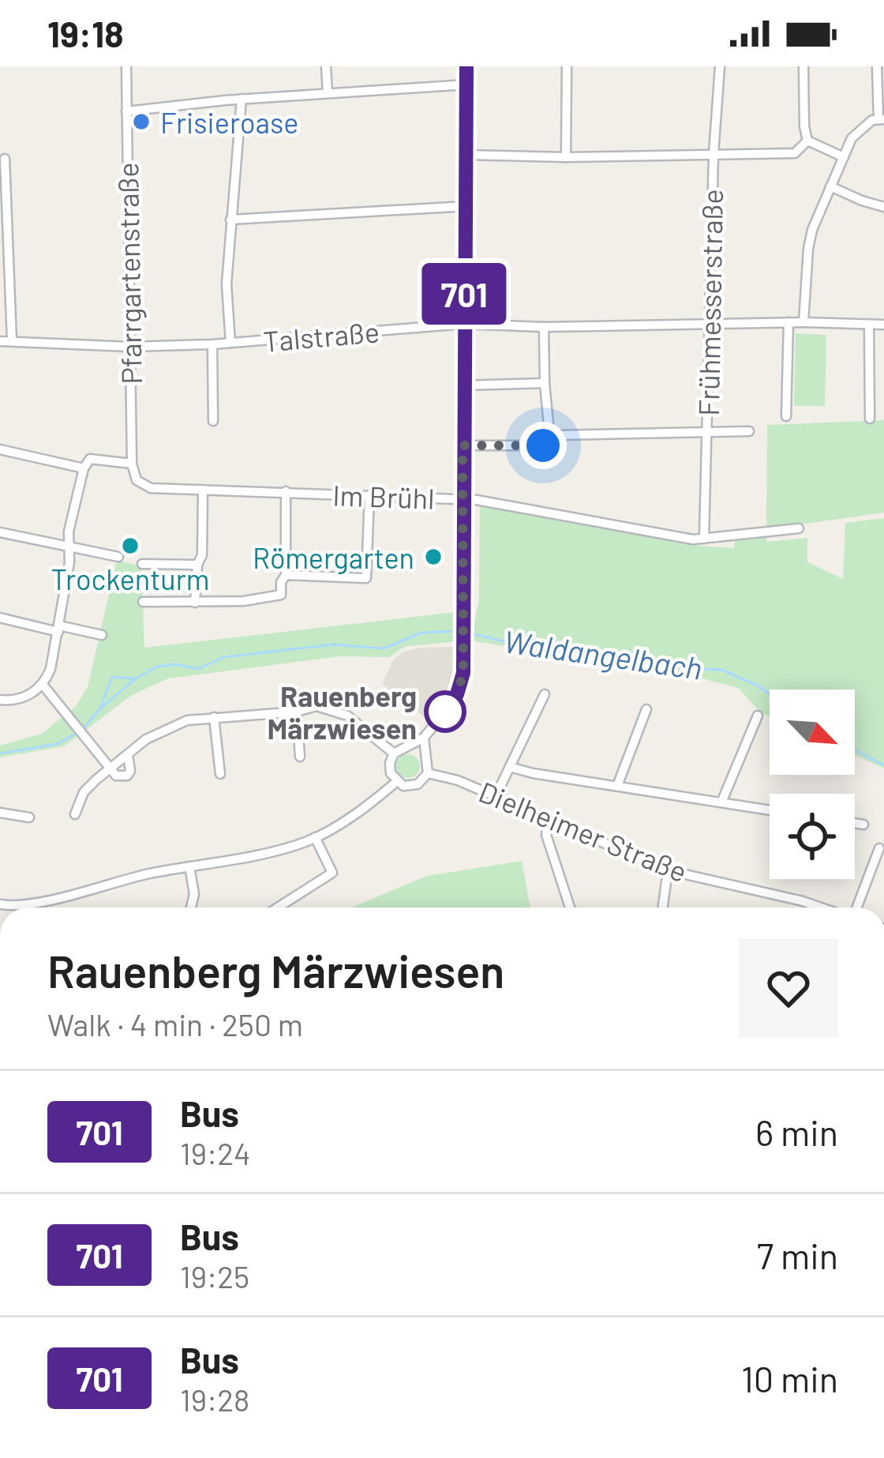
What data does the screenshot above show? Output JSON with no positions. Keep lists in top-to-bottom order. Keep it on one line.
{"streets":{"street":["Pfarrgartenstraße","Frühmesserstraße","Talstraße","Im Brühl","Dielheimer Straße"]},"crossings":[["Pfarrgartenstraße","Talstraße"],["Pfarrgartenstraße","Im Brühl"],["Frühmesserstraße","Talstraße"],["Frühmesserstraße","Im Brühl"]],"water":["Waldangelbach"],"places":["Frisieroase","Trockenturm","Römergarten","Rauenberg Märzwiesen"],"lines":["bus line 701"],"north":"bottom right","page":{"status":"19:18","on_map":"701","heading":["Rauenberg Märzwiesen","Walk · 4 min · 250 m"],"list":[{"mark":"701","name":"Bus","note":"19:24","value":"6 min"},{"mark":"701","name":"Bus","note":"19:25","value":"7 min"},{"mark":"701","name":"Bus","note":"19:28","value":"10 min"}]}}
